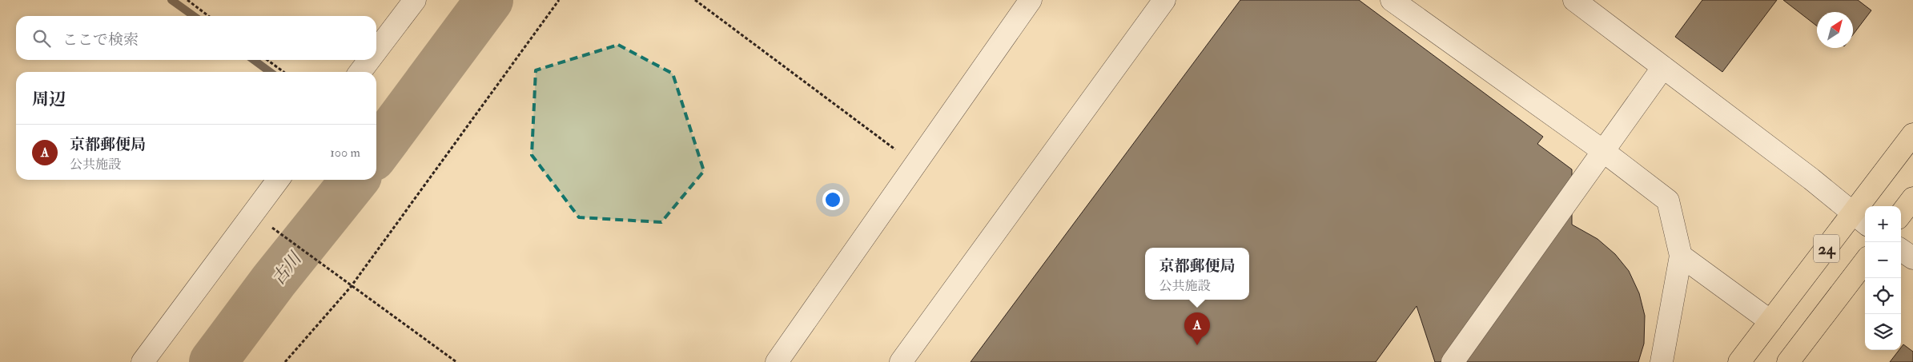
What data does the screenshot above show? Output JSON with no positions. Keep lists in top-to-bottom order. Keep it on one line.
{"streets":{"highway":["24"]},"water":["古川"],"north":"top right","page":{"search":"ここで検索","heading":"周辺","list":[{"mark":"A","name":"京都郵便局","note":"公共施設","value":"100 m"}],"map_buttons":["+","−"],"popup":["京都郵便局","公共施設"],"pins":"A"}}
